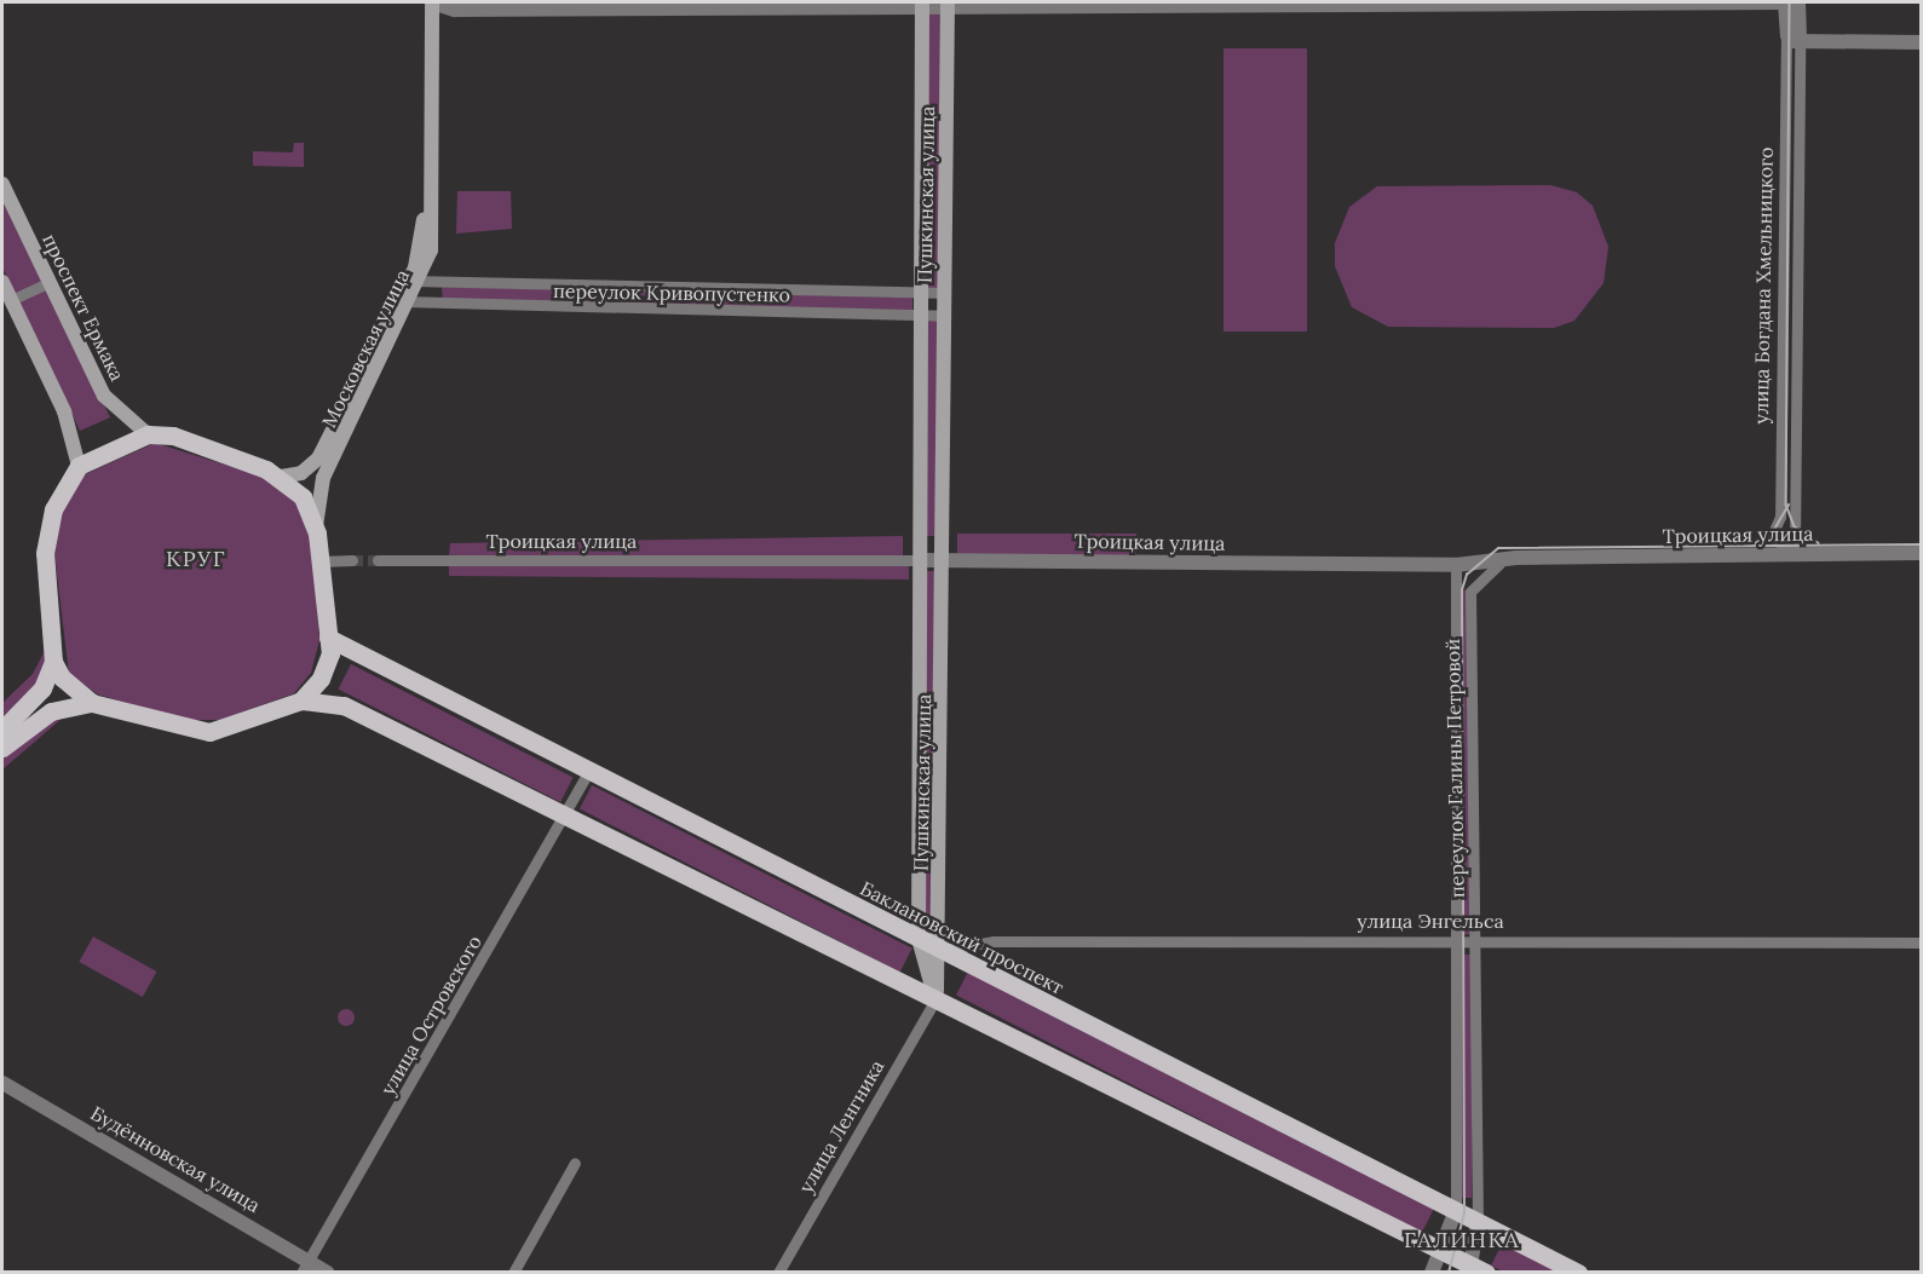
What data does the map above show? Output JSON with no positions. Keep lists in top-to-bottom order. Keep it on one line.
{"streets":{"main road":["Пушкинская улица","проспект Ермака","Московская улица","Баклановский проспект"],"street":["улица Богдана Хмельницкого","переулок Кривопустенко","Троицкая улица","переулок Галины Петровой","улица Энгельса","улица Островского","улица Ленгника","Будённовская улица"]},"crossings":[["Пушкинская улица","переулок Кривопустенко"],["Пушкинская улица","Троицкая улица"],["Пушкинская улица","улица Энгельса"],["Пушкинская улица","Баклановский проспект"],["Пушкинская улица","улица Ленгника"],["улица Богдана Хмельницкого","Троицкая улица"],["переулок Кривопустенко","Московская улица"],["Троицкая улица","переулок Галины Петровой"],["переулок Галины Петровой","улица Энгельса"],["переулок Галины Петровой","Баклановский проспект"],["улица Энгельса","Баклановский проспект"],["Баклановский проспект","улица Островского"],["улица Островского","Будённовская улица"]],"districts":["КРУГ","ГАЛИНКА"]}
